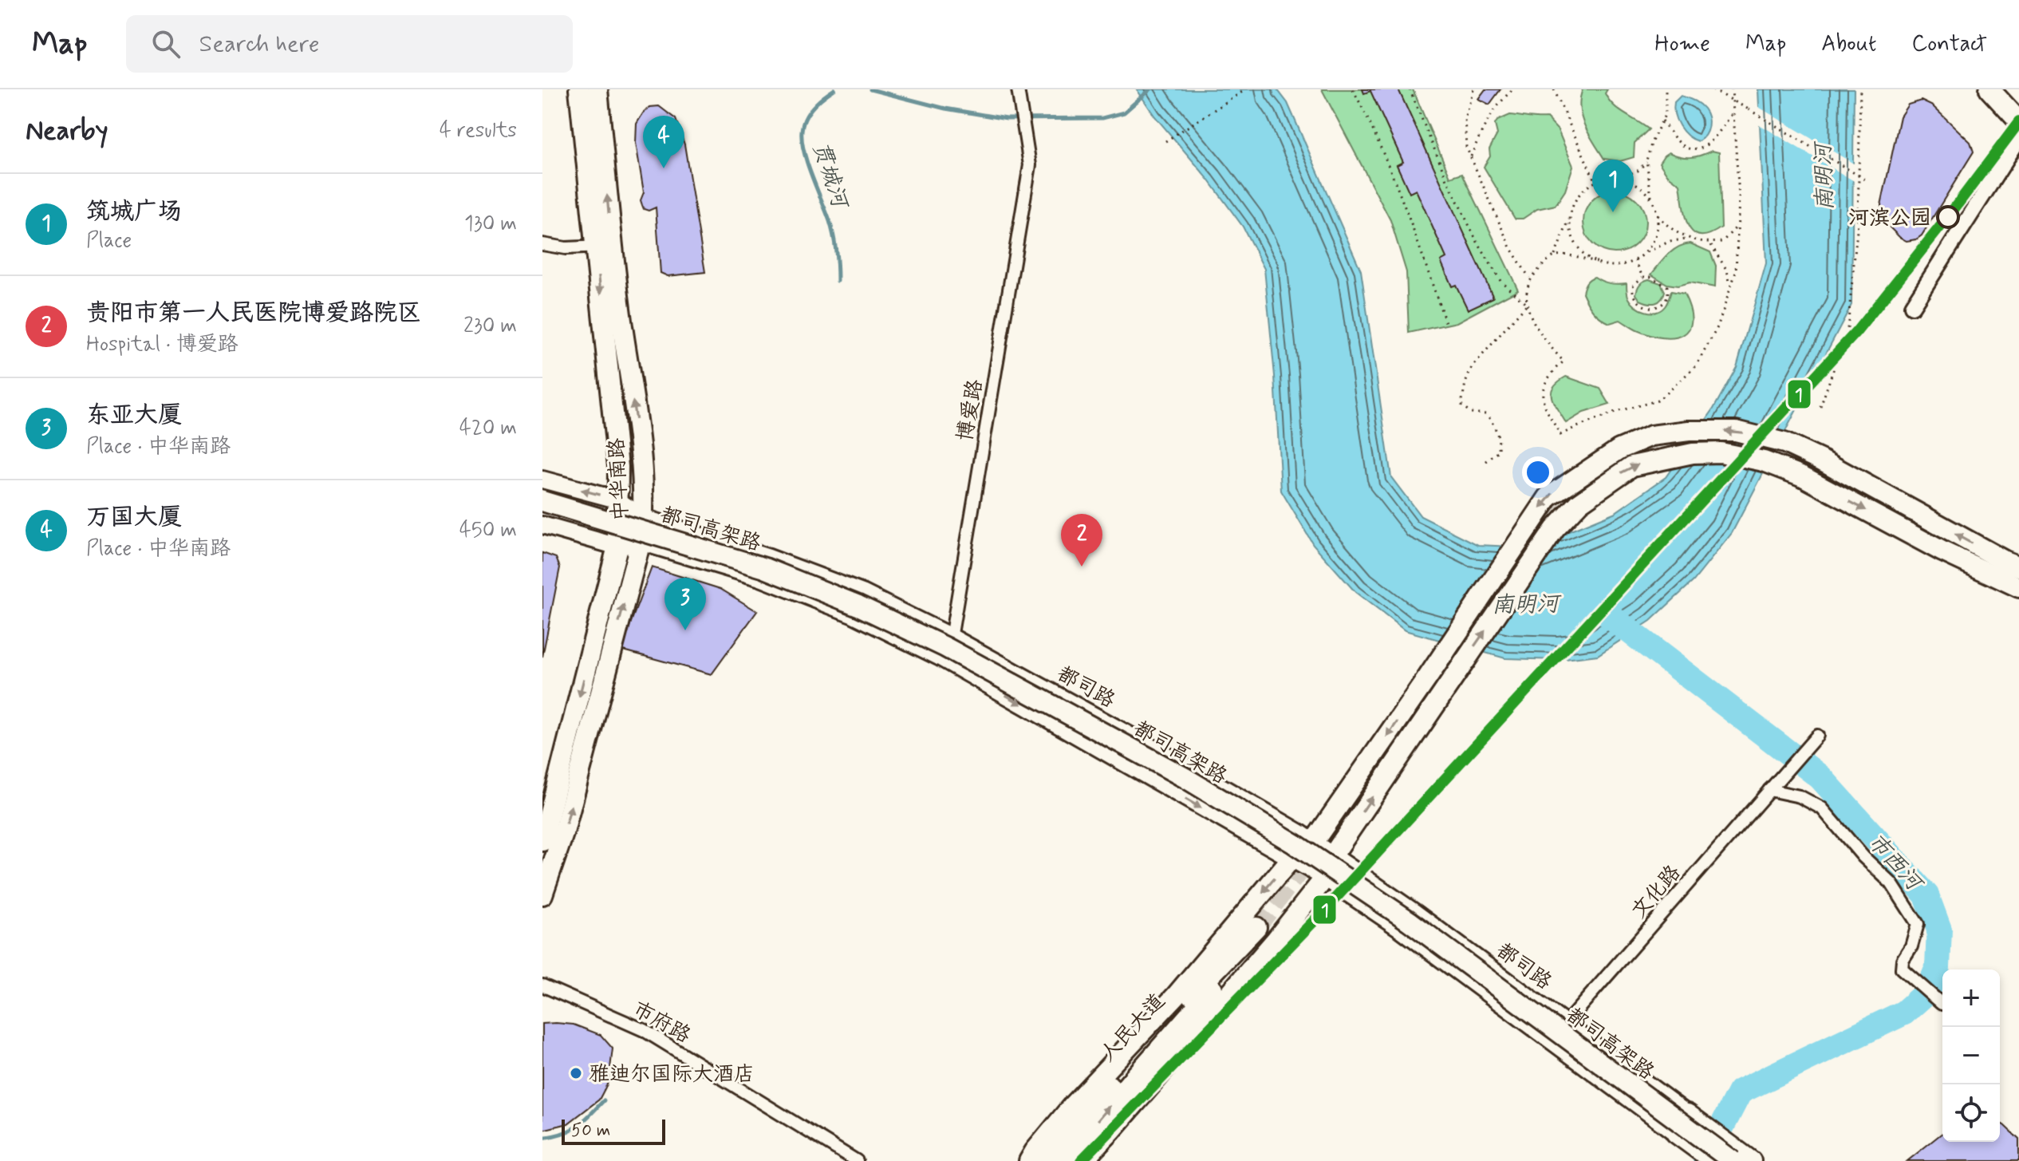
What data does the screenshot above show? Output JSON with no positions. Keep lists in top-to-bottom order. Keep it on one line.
{"streets":{"main road":["中华南路","都司高架路","都司路","人民大道"],"street":["博爱路","文化路","市府路"]},"crossings":[["博爱路","都司路"],["中华南路","都司路"],["都司路","文化路"]],"water":["贯城河","南明河","市西河"],"places":["河滨公园","雅迪尔国际大酒店"],"lines":["transit line 1"],"scale_bar":"50 m","page":{"header":"Map","search":"Search here","nav":["Home","Map","About","Contact"],"heading":["Nearby","4 results"],"pins":["4","1","2","3"],"list":[{"mark":"1","name":"筑城广场","note":"Place","value":"130 m"},{"mark":"2","name":"贵阳市第一人民医院博爱路院区","note":"Hospital · 博爱路","value":"230 m"},{"mark":"3","name":"东亚大厦","note":"Place · 中华南路","value":"420 m"},{"mark":"4","name":"万国大厦","note":"Place · 中华南路","value":"450 m"}],"map_buttons":["+","−"],"scale":"50 m"}}
